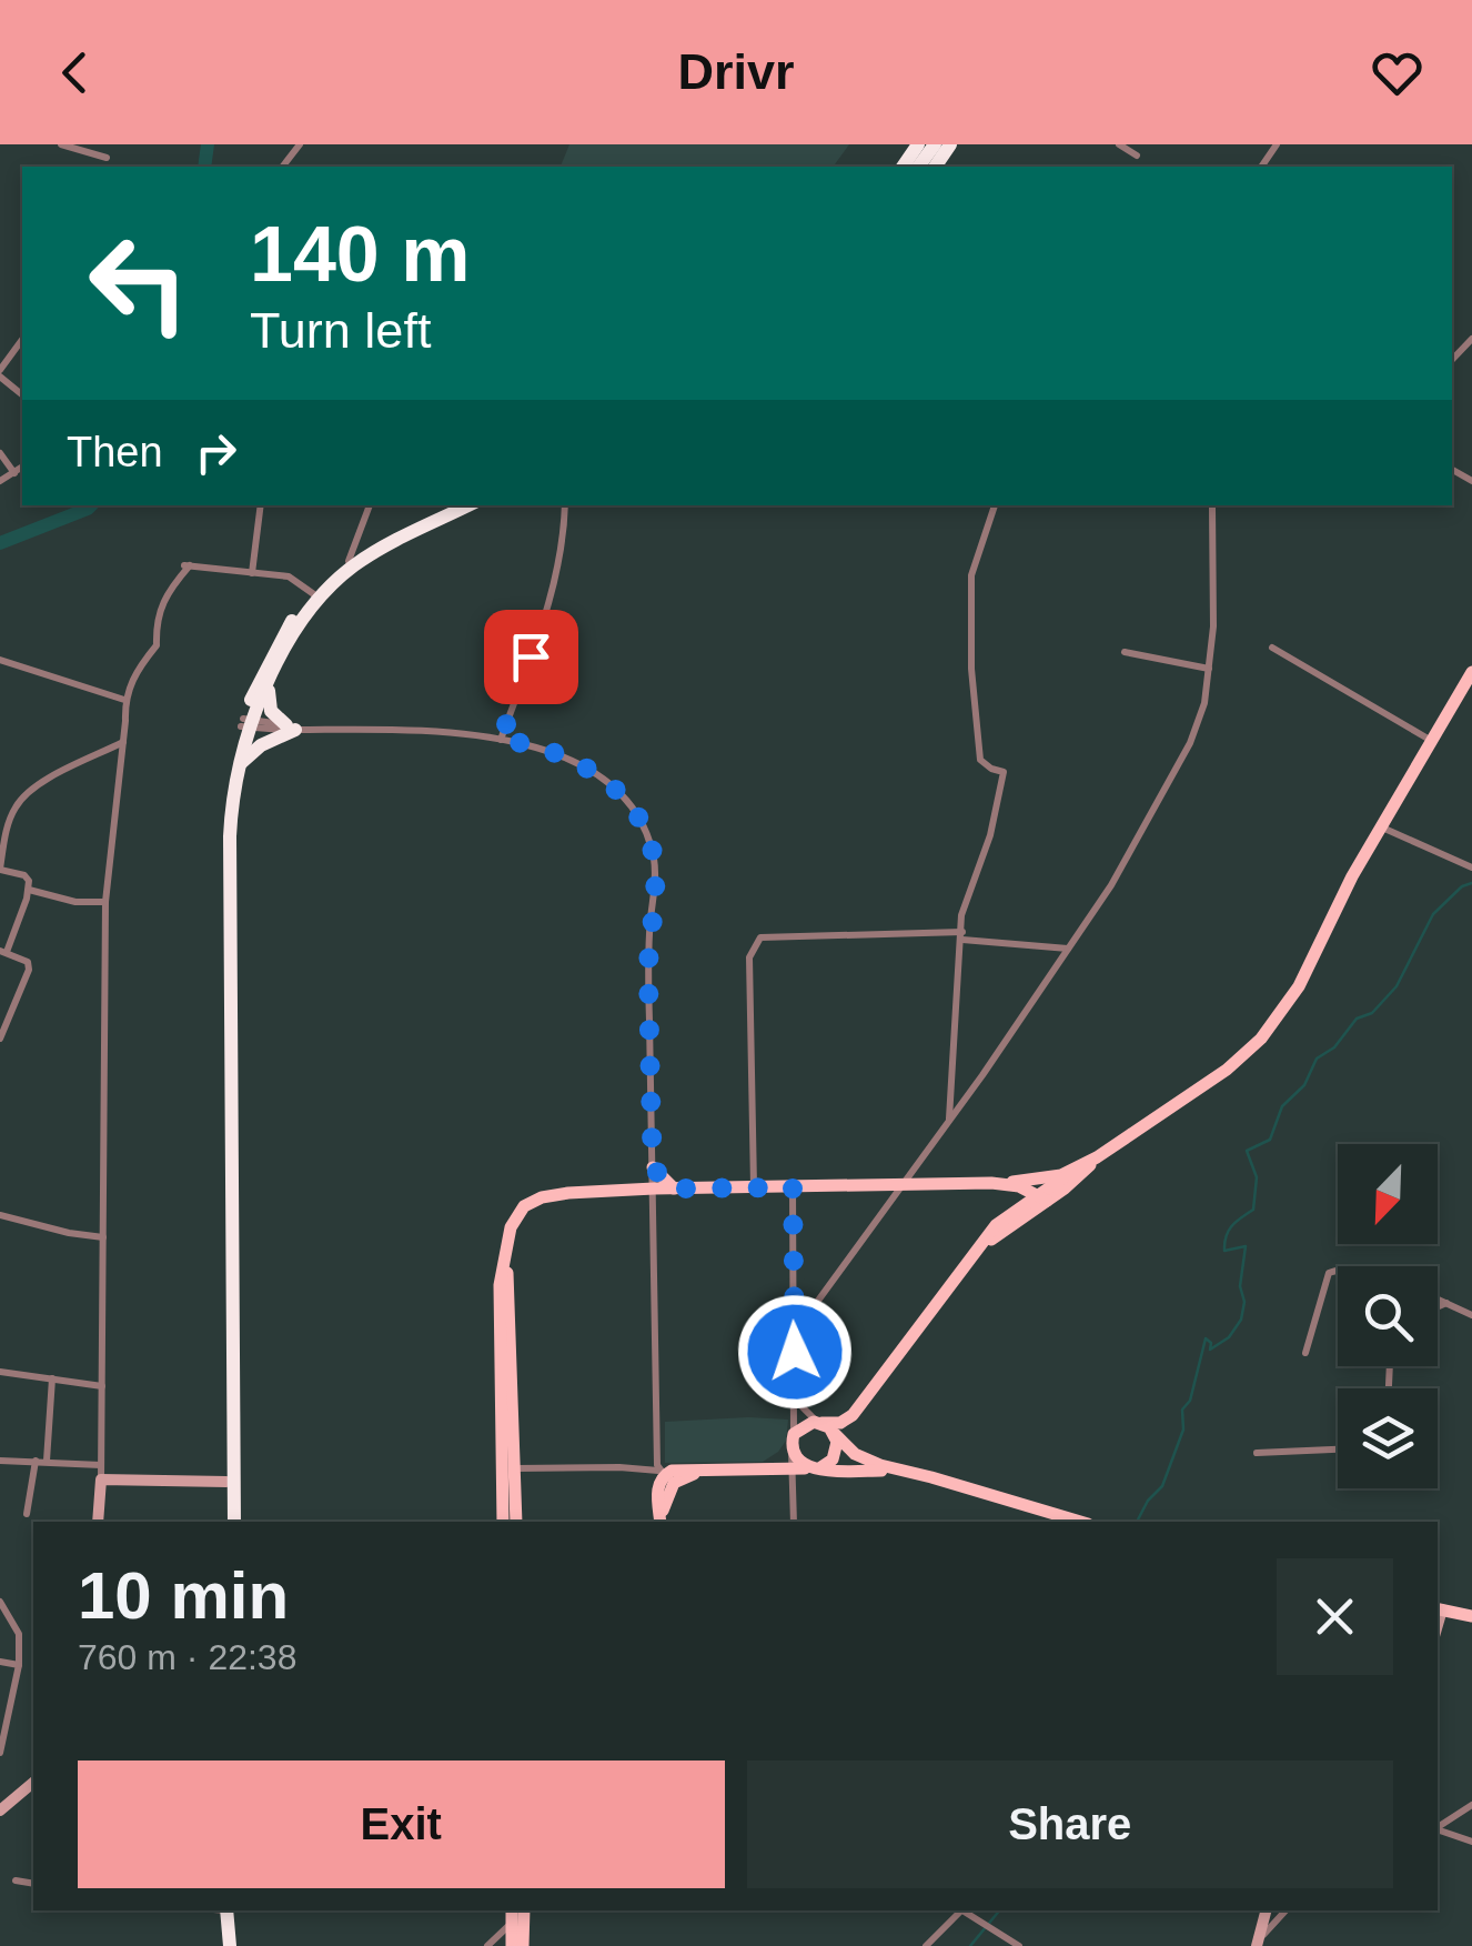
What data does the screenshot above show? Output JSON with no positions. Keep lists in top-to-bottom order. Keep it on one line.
{"north":"bottom left","page":{"header":"Drivr","turn":["140 m","Turn left"],"then":"Then","heading":["10 min","760 m · 22:38"],"buttons":["Exit","Share"]}}
